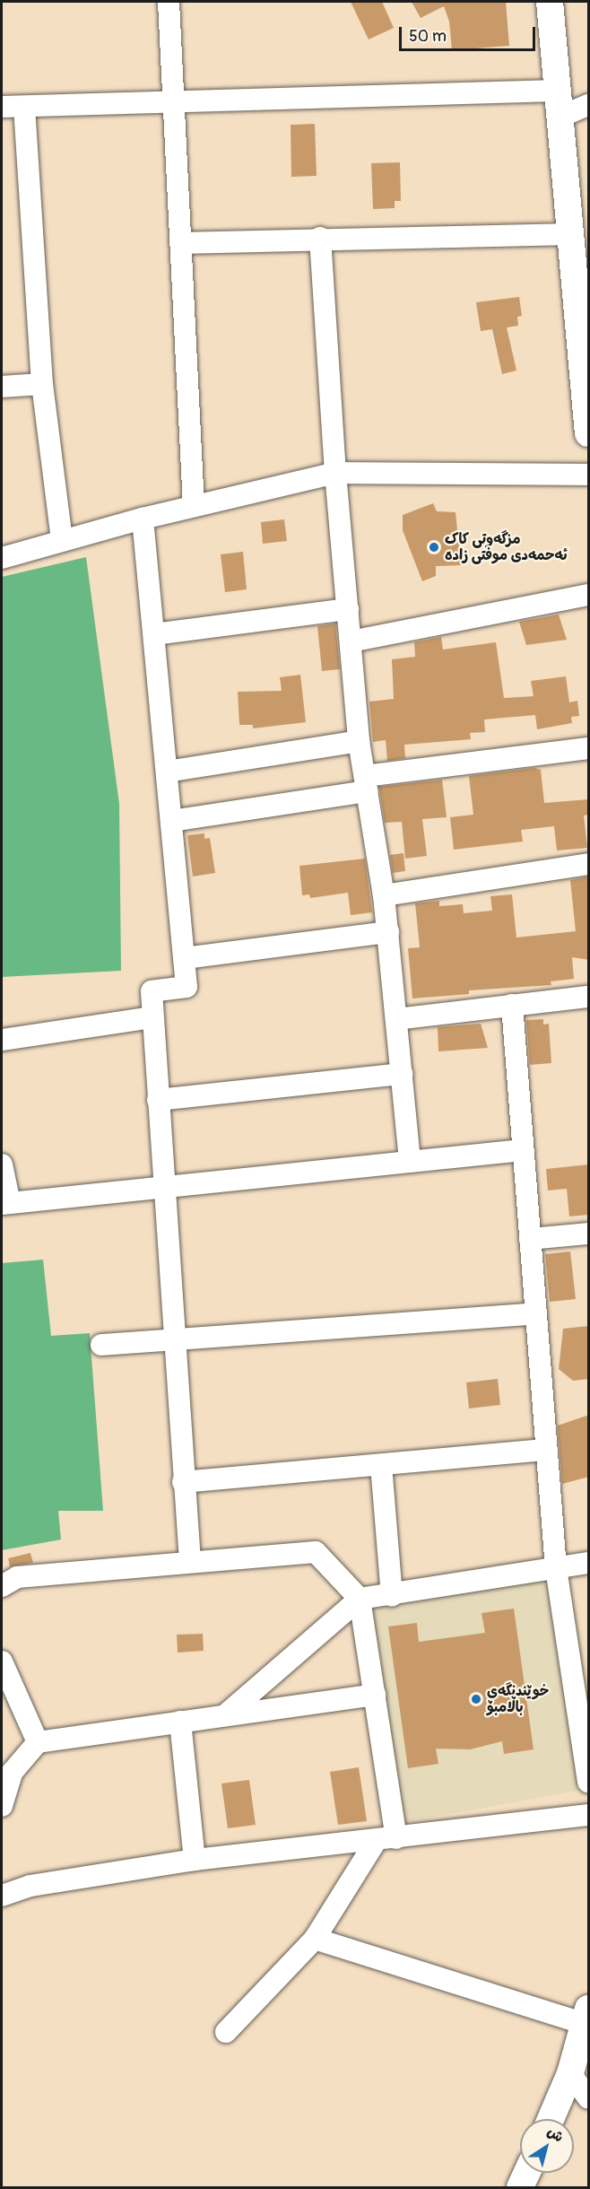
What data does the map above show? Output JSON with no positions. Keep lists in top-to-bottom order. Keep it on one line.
{"places":["مزگەوتی کاک ئەحمەدی موفتی زادە","خوێندنگەی باڵامبۆ"],"scale_bar":"50 m","north":"top right"}
